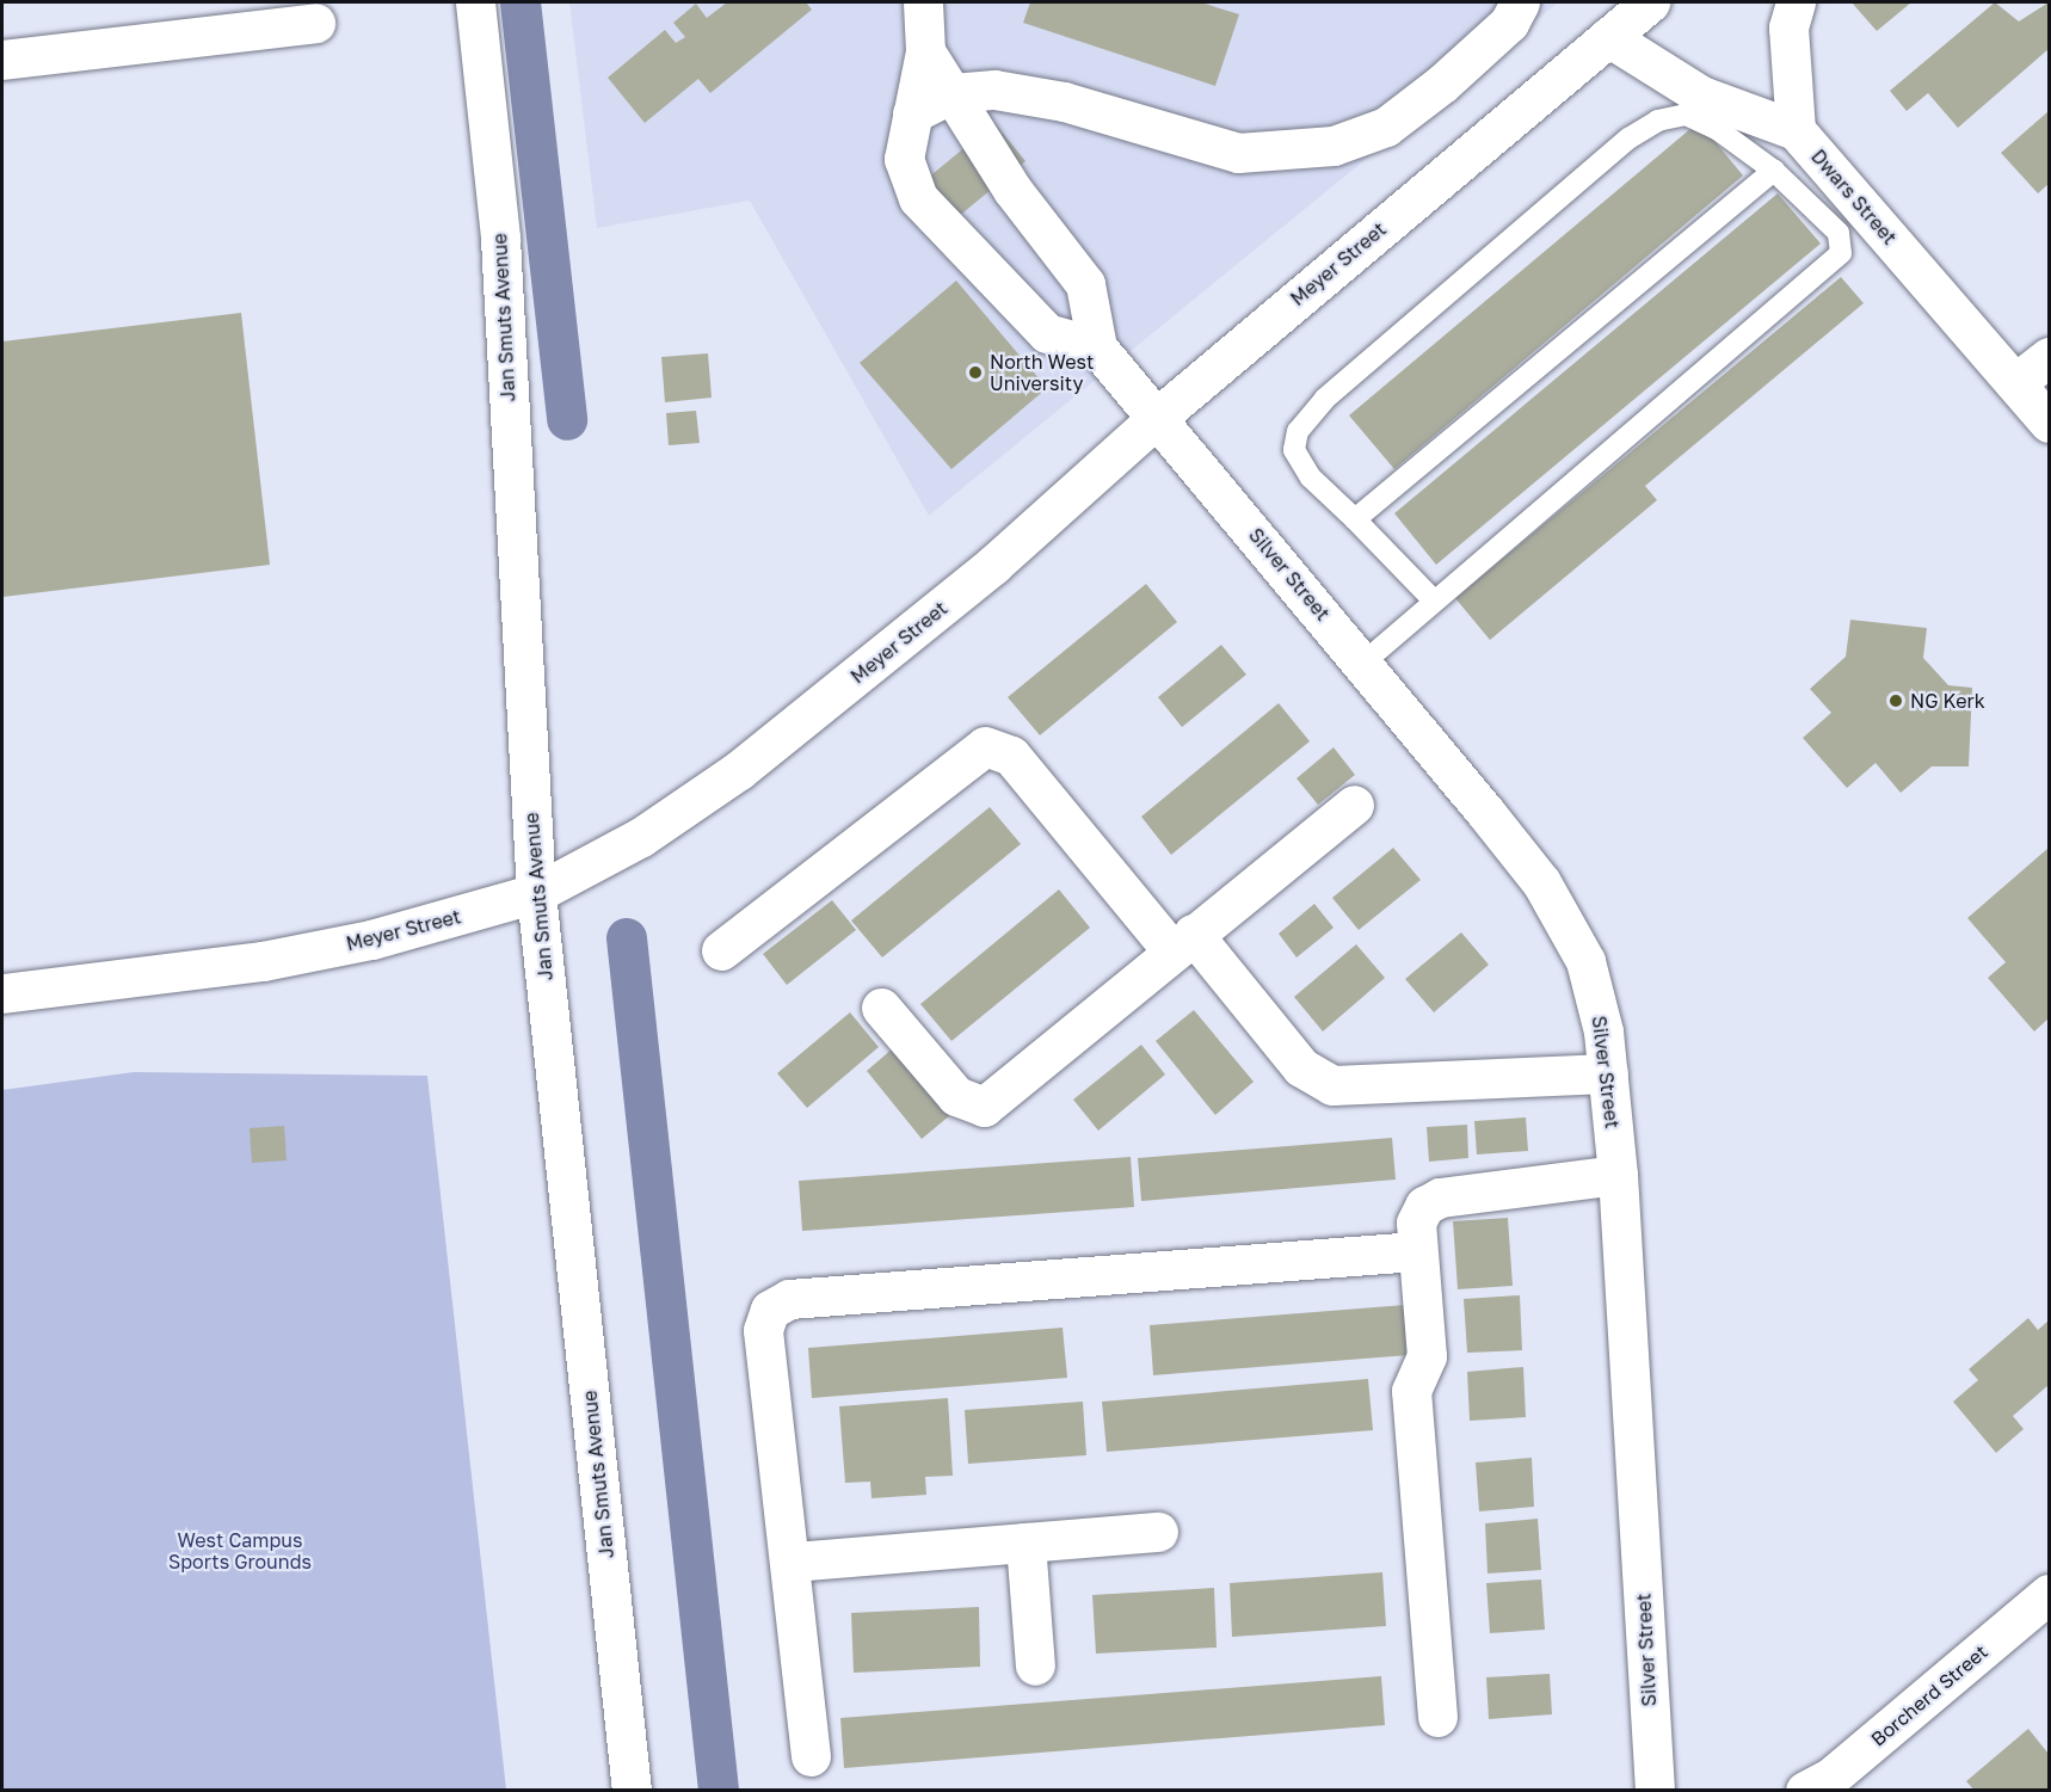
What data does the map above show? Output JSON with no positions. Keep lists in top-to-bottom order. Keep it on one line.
{"streets":{"street":["Dwars Street","Meyer Street","Jan Smuts Avenue","Silver Street","Borcherd Street"]},"crossings":[["Dwars Street","Meyer Street"],["Meyer Street","Jan Smuts Avenue"],["Meyer Street","Silver Street"]],"parks":["West Campus Sports Grounds"],"places":["North West University","NG Kerk"]}
